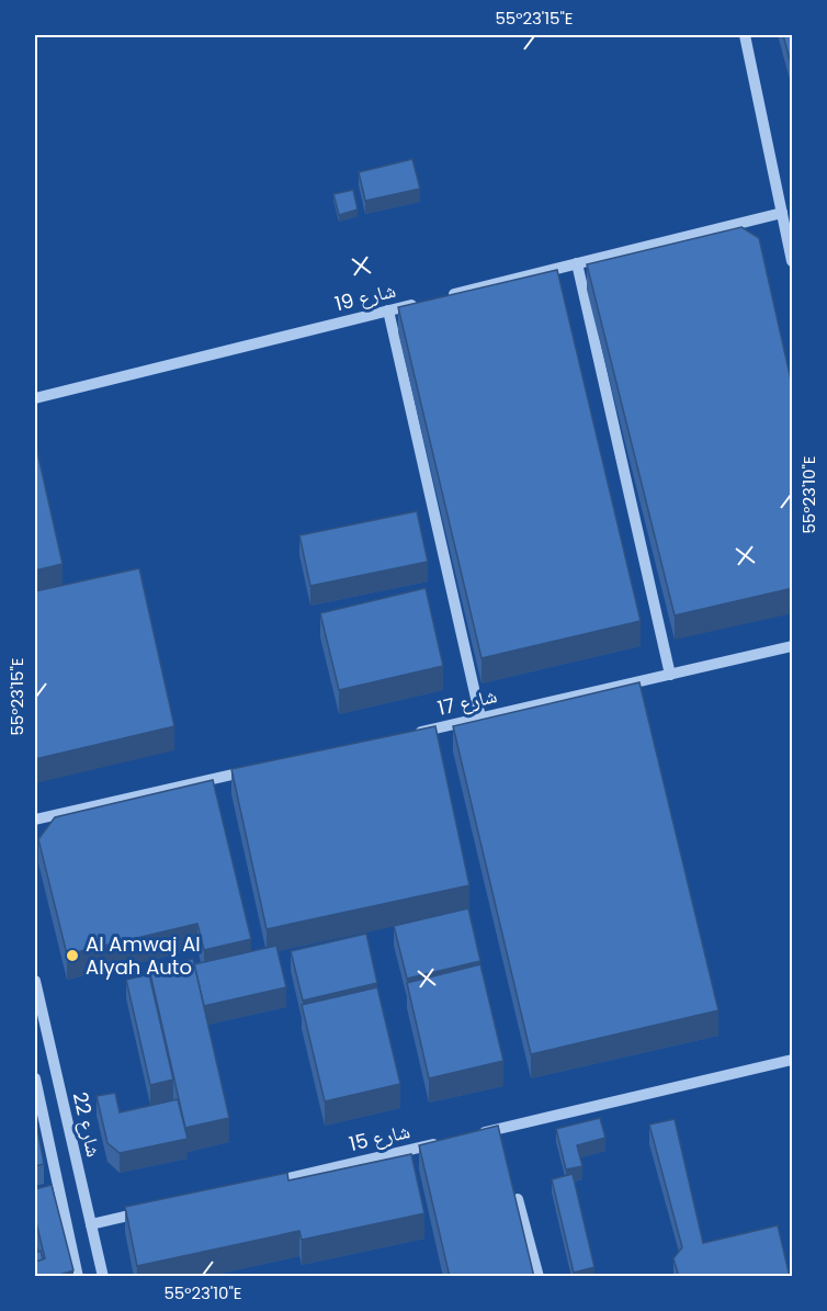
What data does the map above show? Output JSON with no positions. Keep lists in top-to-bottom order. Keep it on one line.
{"streets":{"street":["شارع 19","شارع 17","شارع 22","شارع 15"]},"places":["Al Amwaj Al Alyah Auto"],"coordinates":["55°23'15\"E","55°23'10\"E"]}
